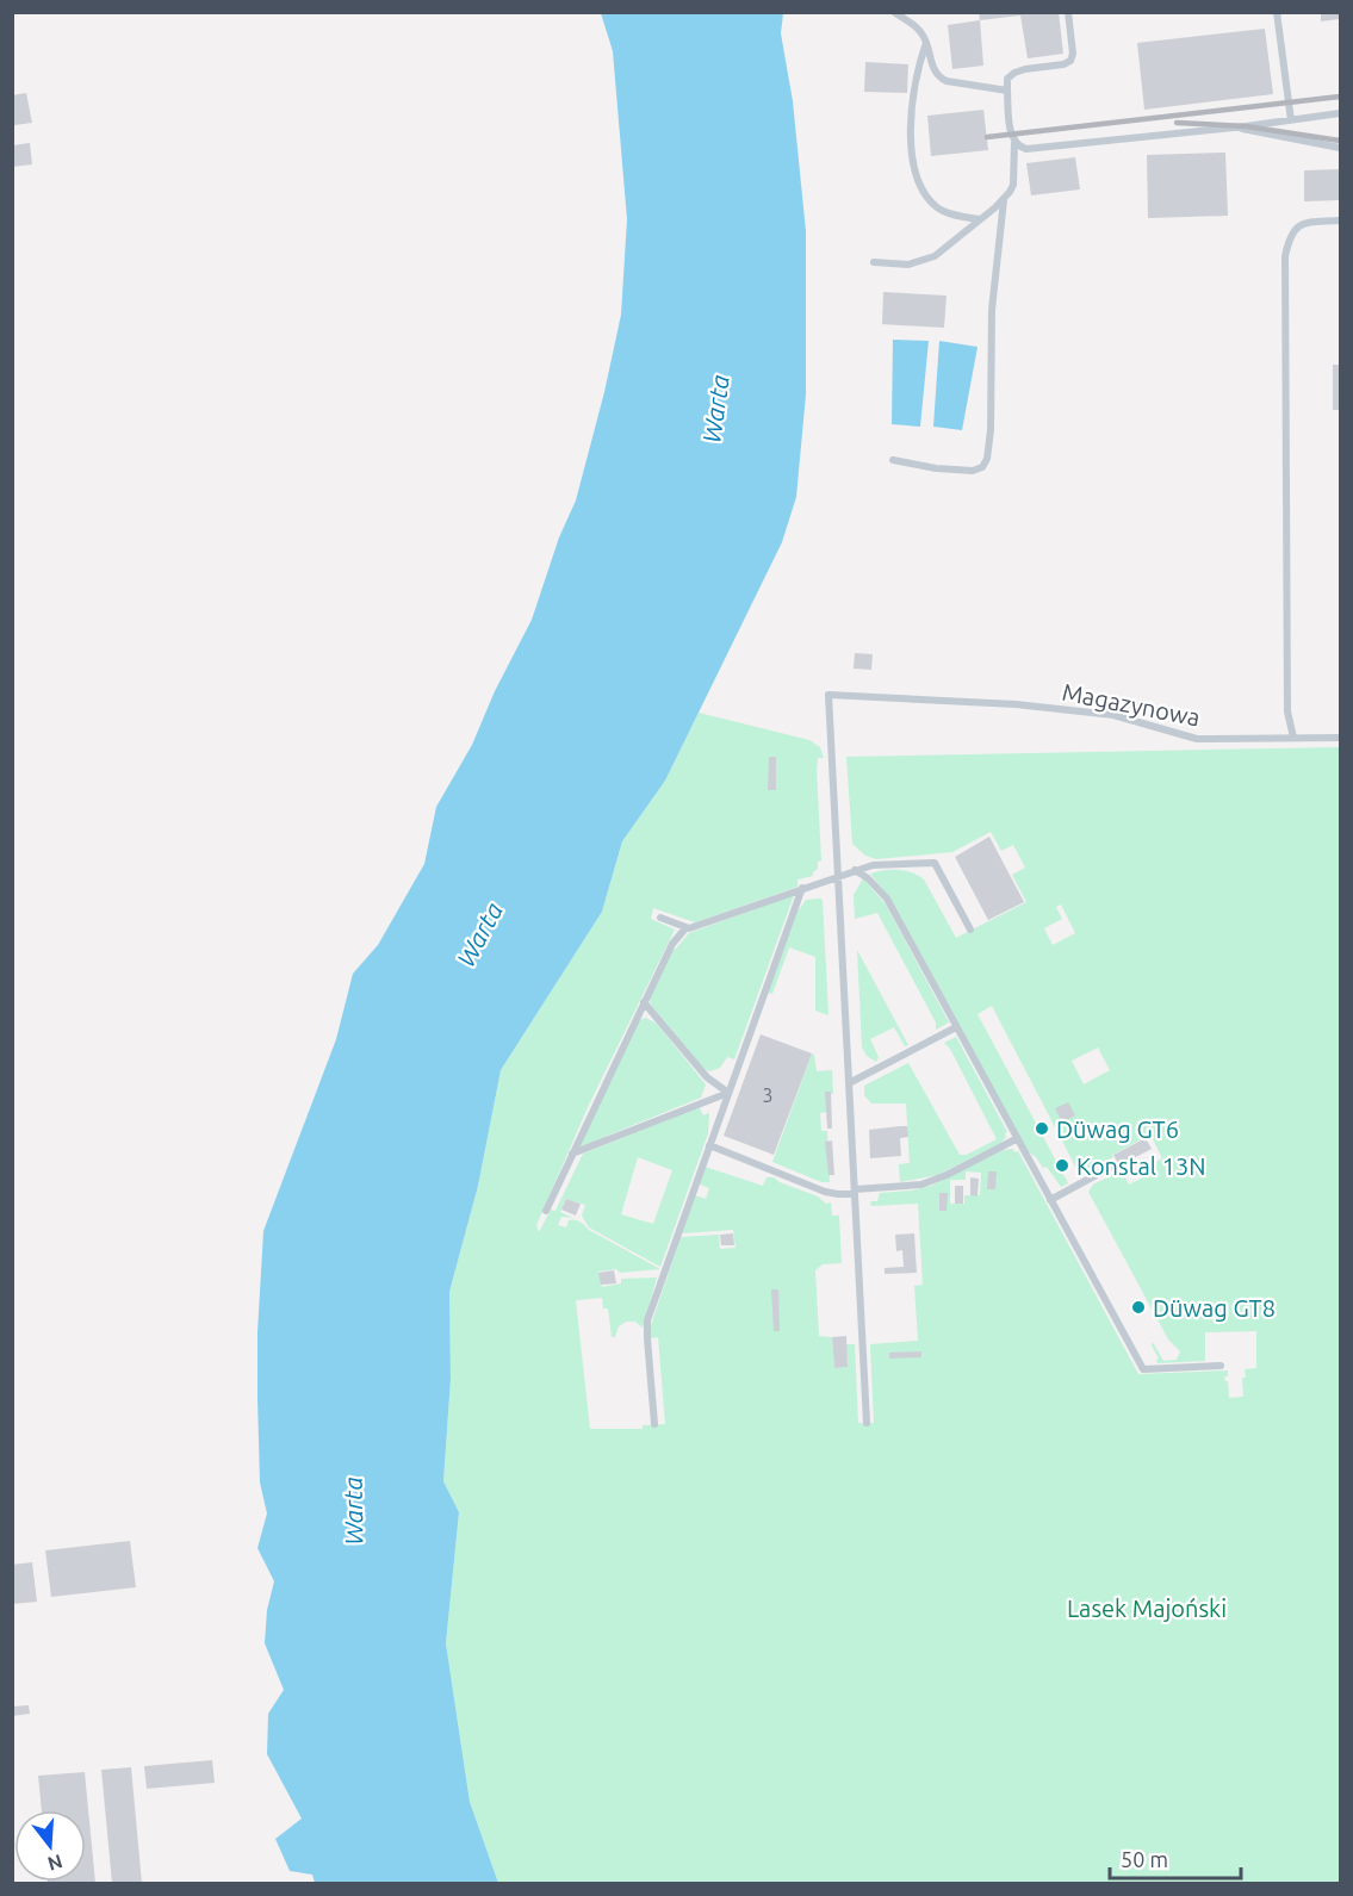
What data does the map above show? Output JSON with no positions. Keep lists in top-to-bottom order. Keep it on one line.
{"streets":{"lane":["Magazynowa"]},"water":["Warta"],"parks":["Lasek Majoński"],"places":["Düwag GT6","Konstal 13N","Düwag GT8"],"house_numbers":["3"],"scale_bar":"50 m","north":"bottom"}
